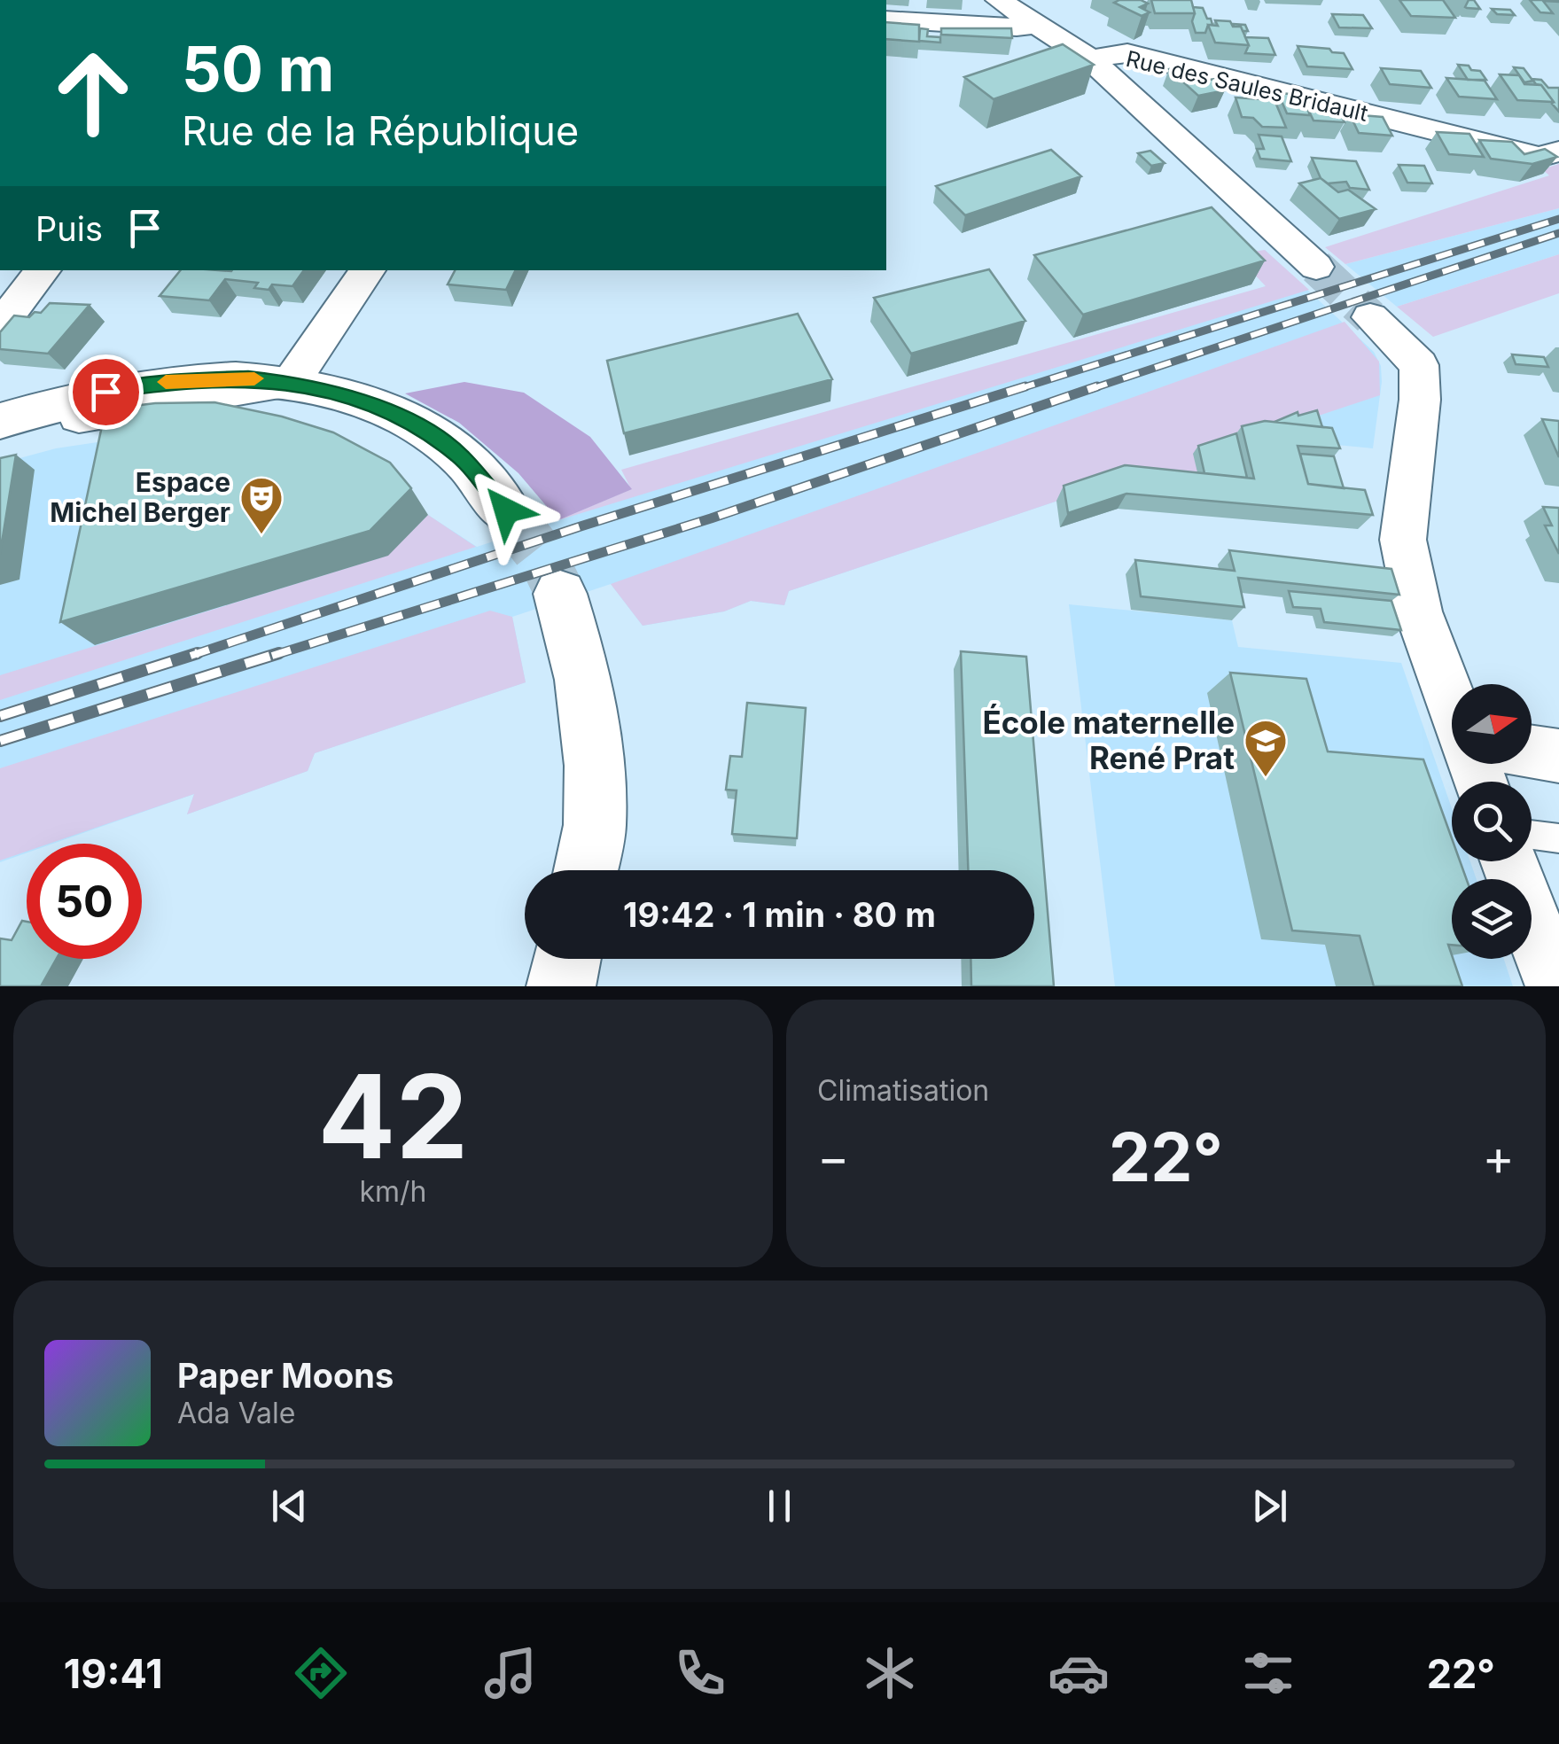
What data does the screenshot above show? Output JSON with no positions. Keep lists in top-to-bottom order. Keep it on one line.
{"streets":{"street":["Rue des Saules Bridault"]},"places":{"theatre":["Espace Michel Berger"],"school or university":["École maternelle René Prat"]},"north":"right","page":{"turn":["50 m","Rue de la République"],"then":"Puis","limit":"50","trip":"19:42 · 1 min · 80 m","tile":[["42","km/h"],"Climatisation"],"heat":["−","22°","+"],"song":["Paper Moons","Ada Vale"],"tabs":["19:41","22°"]}}
